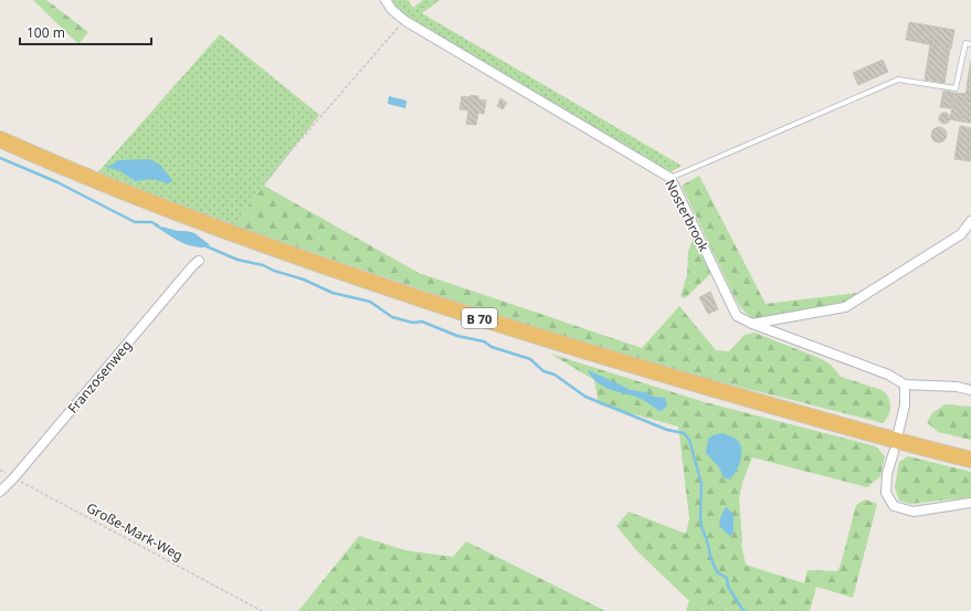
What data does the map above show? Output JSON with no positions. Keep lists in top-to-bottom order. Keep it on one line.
{"streets":{"highway":["B 70"],"street":["Nosterbrook","Franzosenweg"],"path":["Große-Mark-Weg"]},"crossings":[["Franzosenweg","Große-Mark-Weg"]],"scale_bar":"100 m"}
